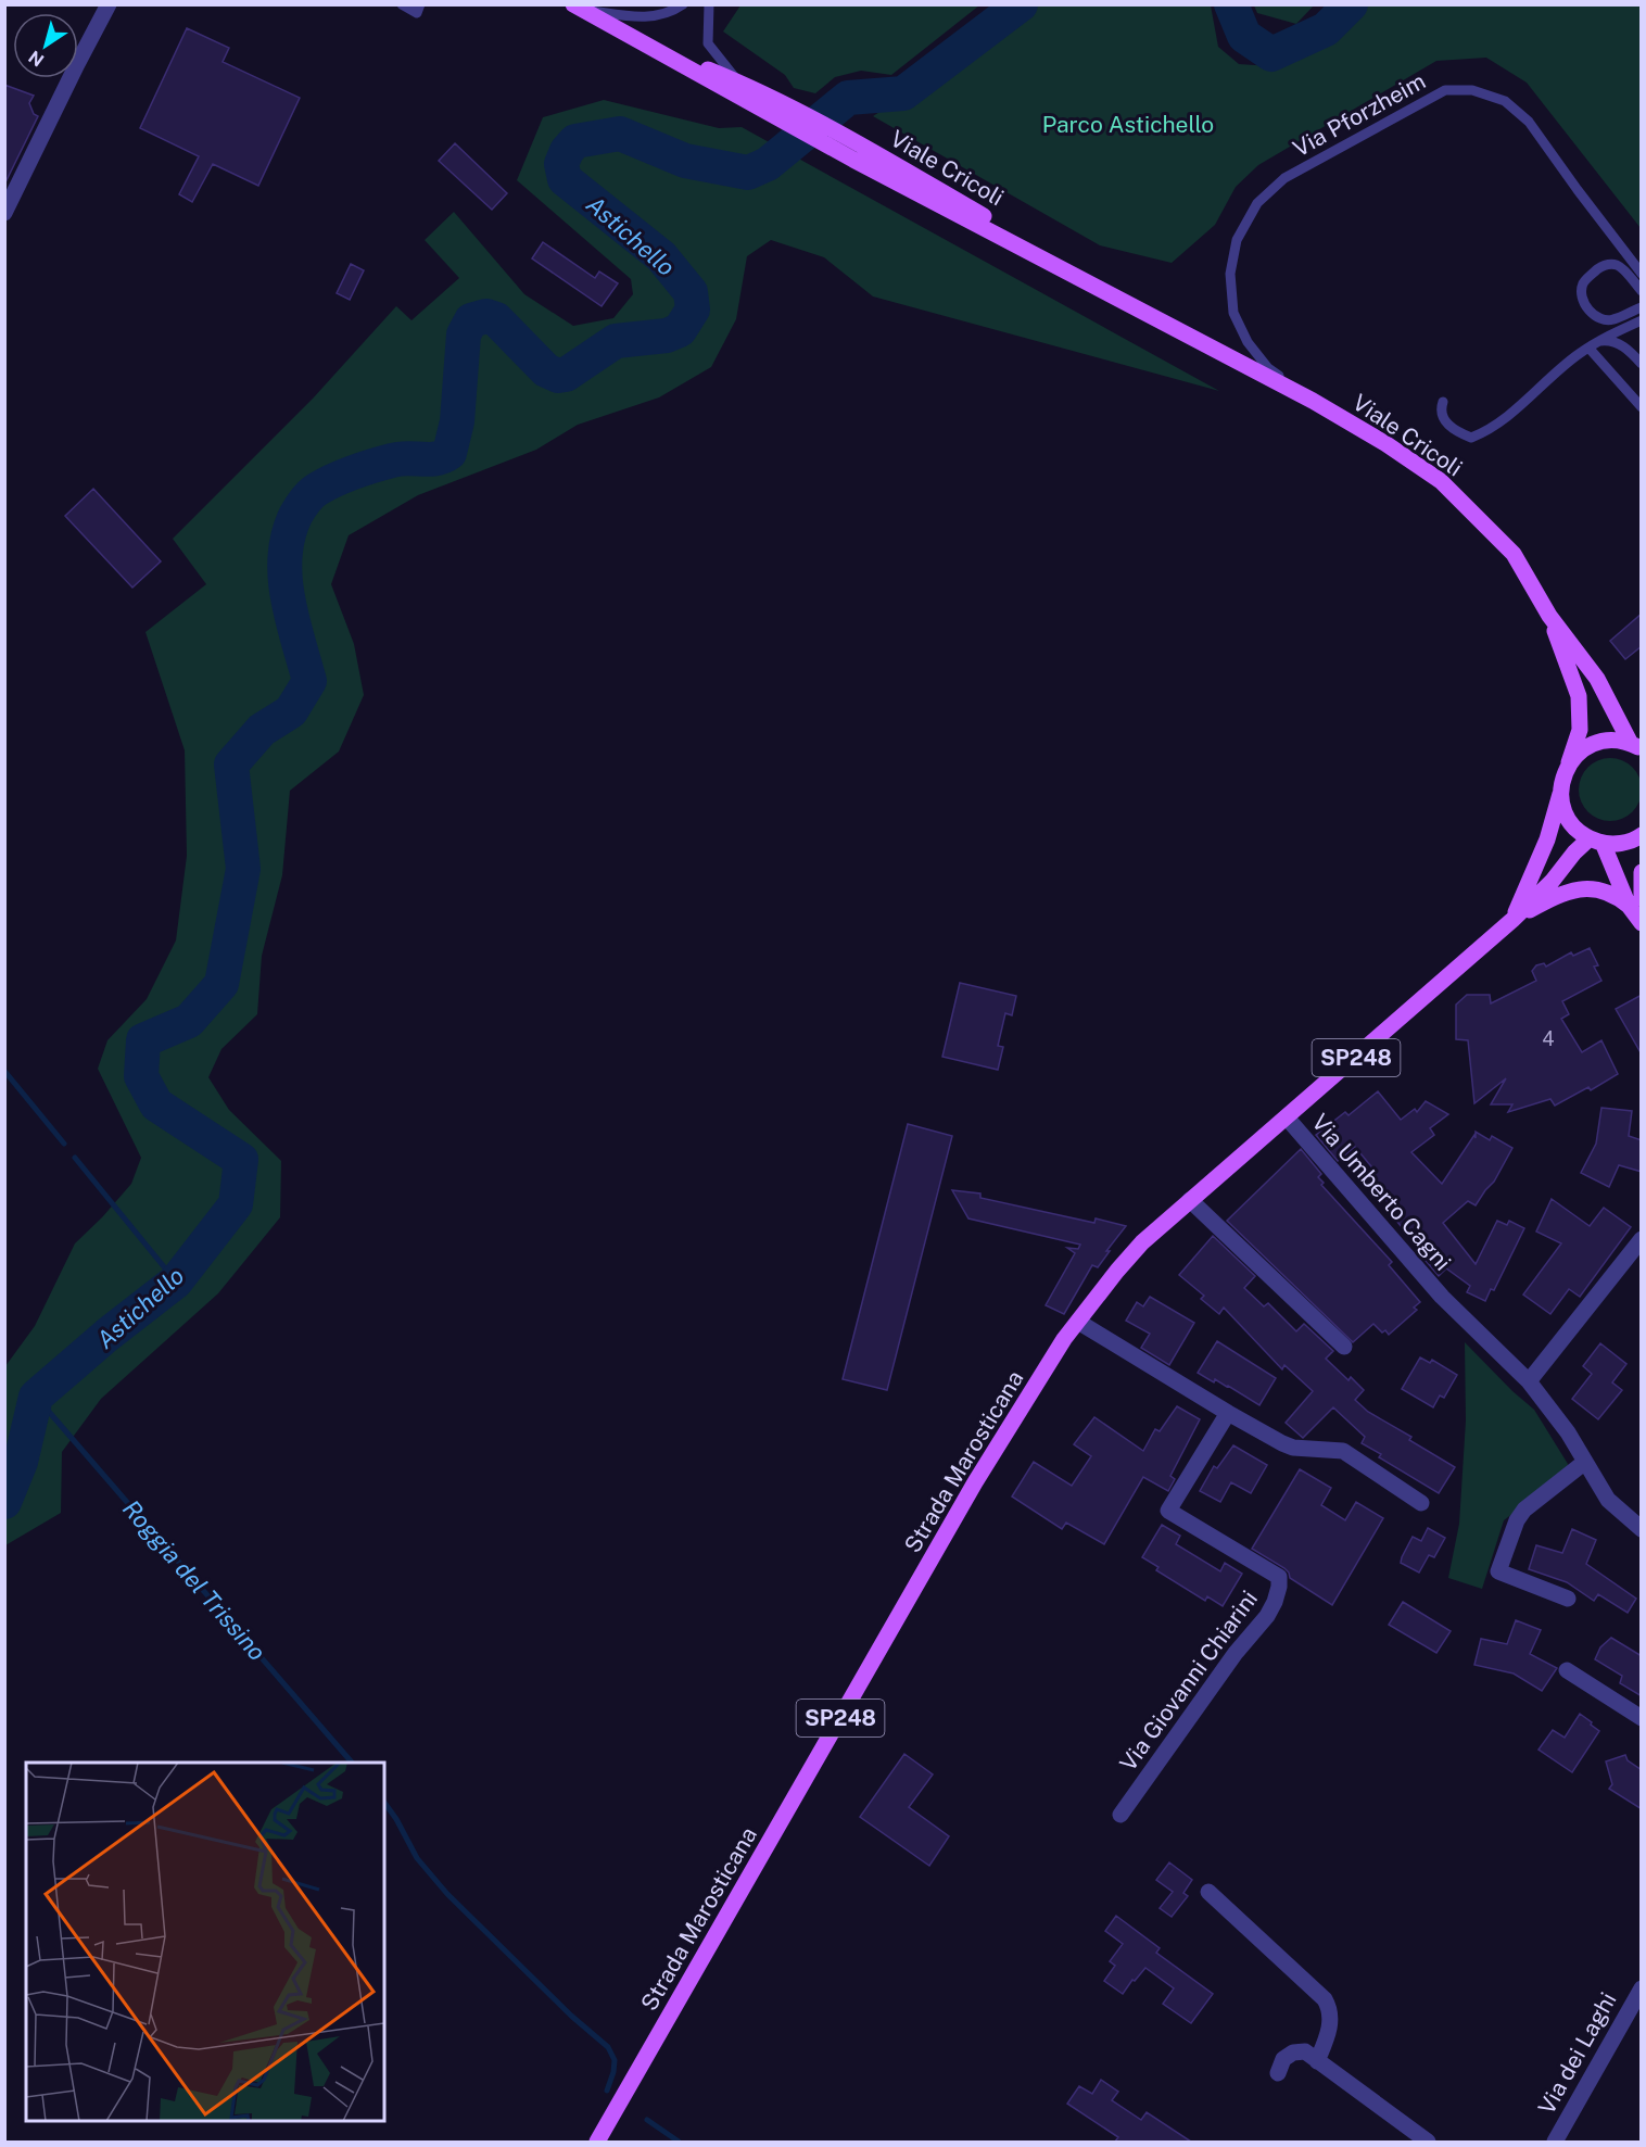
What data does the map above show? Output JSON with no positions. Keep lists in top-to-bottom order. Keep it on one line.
{"streets":{"main road":["Viale Cricoli","SP248","Strada Marosticana"],"street":["Via Umberto Cagni","Via Giovanni Chiarini","Via dei Laghi"],"lane":["Via Pforzheim"]},"crossings":[["Via Pforzheim","Viale Cricoli"],["Viale Cricoli","SP248"],["SP248","Strada Marosticana"],["Via Umberto Cagni","Strada Marosticana"]],"water":["Astichello","Roggia del Trissino"],"parks":["Parco Astichello"],"house_numbers":["4"],"north":"bottom left"}
